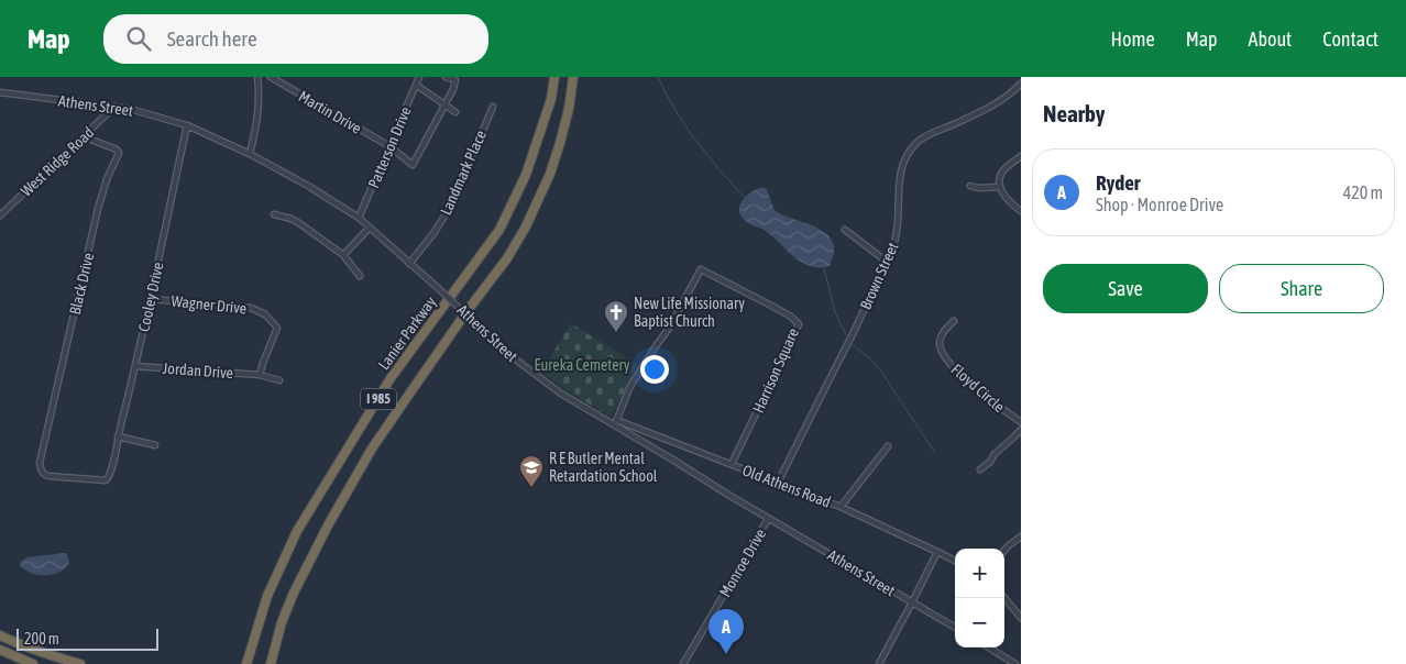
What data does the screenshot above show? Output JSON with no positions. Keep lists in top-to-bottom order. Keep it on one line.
{"streets":{"highway":["Lanier Parkway","I 985"],"street":["Athens Street","Martin Drive","Patterson Drive","West Ridge Road","Landmark Place","Brown Street","Black Drive","Cooley Drive","Wagner Drive","Jordan Drive","Harrison Square","Floyd Circle","Old Athens Road","Monroe Drive"]},"crossings":[["Athens Street","Patterson Drive"],["Athens Street","West Ridge Road"],["Athens Street","Landmark Place"],["Athens Street","Cooley Drive"],["Athens Street","Monroe Drive"],["Martin Drive","Patterson Drive"],["West Ridge Road","Black Drive"],["Brown Street","Old Athens Road"],["Black Drive","Cooley Drive"],["Cooley Drive","Wagner Drive"],["Cooley Drive","Jordan Drive"],["Wagner Drive","Jordan Drive"],["Harrison Square","Old Athens Road"]],"parks":["Eureka Cemetery"],"places":{"church":["New Life Missionary Baptist Church"],"school or university":["R E Butler Mental Retardation School"]},"scale_bar":"200 m","page":{"header":"Map","search":"Search here","nav":["Home","Map","About","Contact"],"heading":"Nearby","list":[{"mark":"A","name":"Ryder","note":"Shop · Monroe Drive","value":"420 m"}],"buttons":["Save","Share"],"map_buttons":["+","−"],"pins":"A","scale":"200 m"}}
